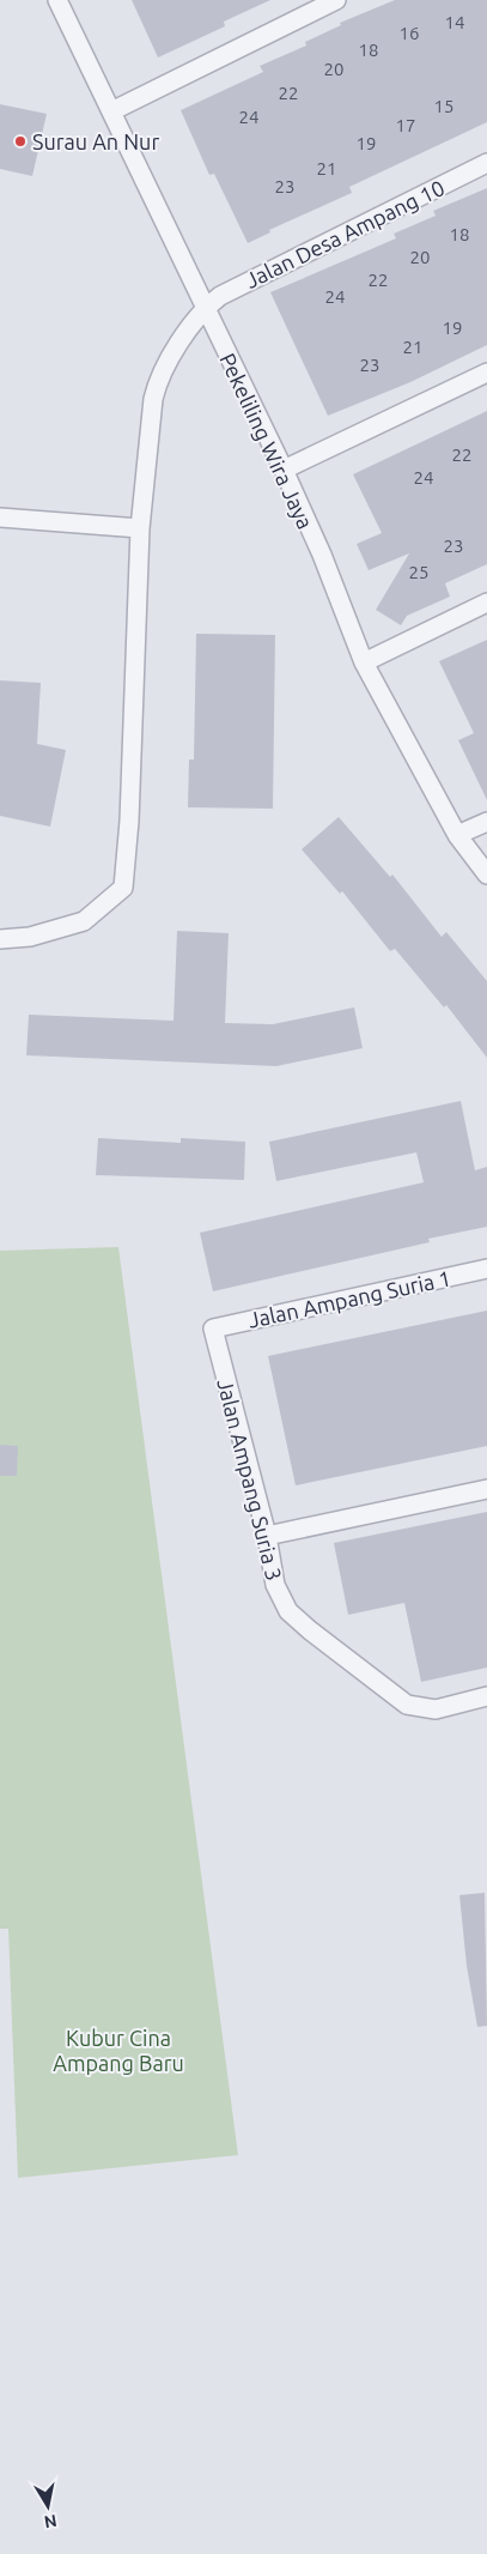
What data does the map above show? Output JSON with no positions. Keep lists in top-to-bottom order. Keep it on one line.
{"streets":{"street":["Jalan Desa Ampang 10","Pekeliling Wira Jaya","Jalan Ampang Suria 1","Jalan Ampang Suria 3"]},"crossings":[["Jalan Desa Ampang 10","Pekeliling Wira Jaya"],["Jalan Ampang Suria 1","Jalan Ampang Suria 3"]],"parks":["Kubur Cina Ampang Baru"],"places":["Surau An Nur"],"house_numbers":["14","16","18","20","22","15","24","17","19","21","23","18","20","22","24","19","21","23","22","24","23","25"],"north":"bottom"}
